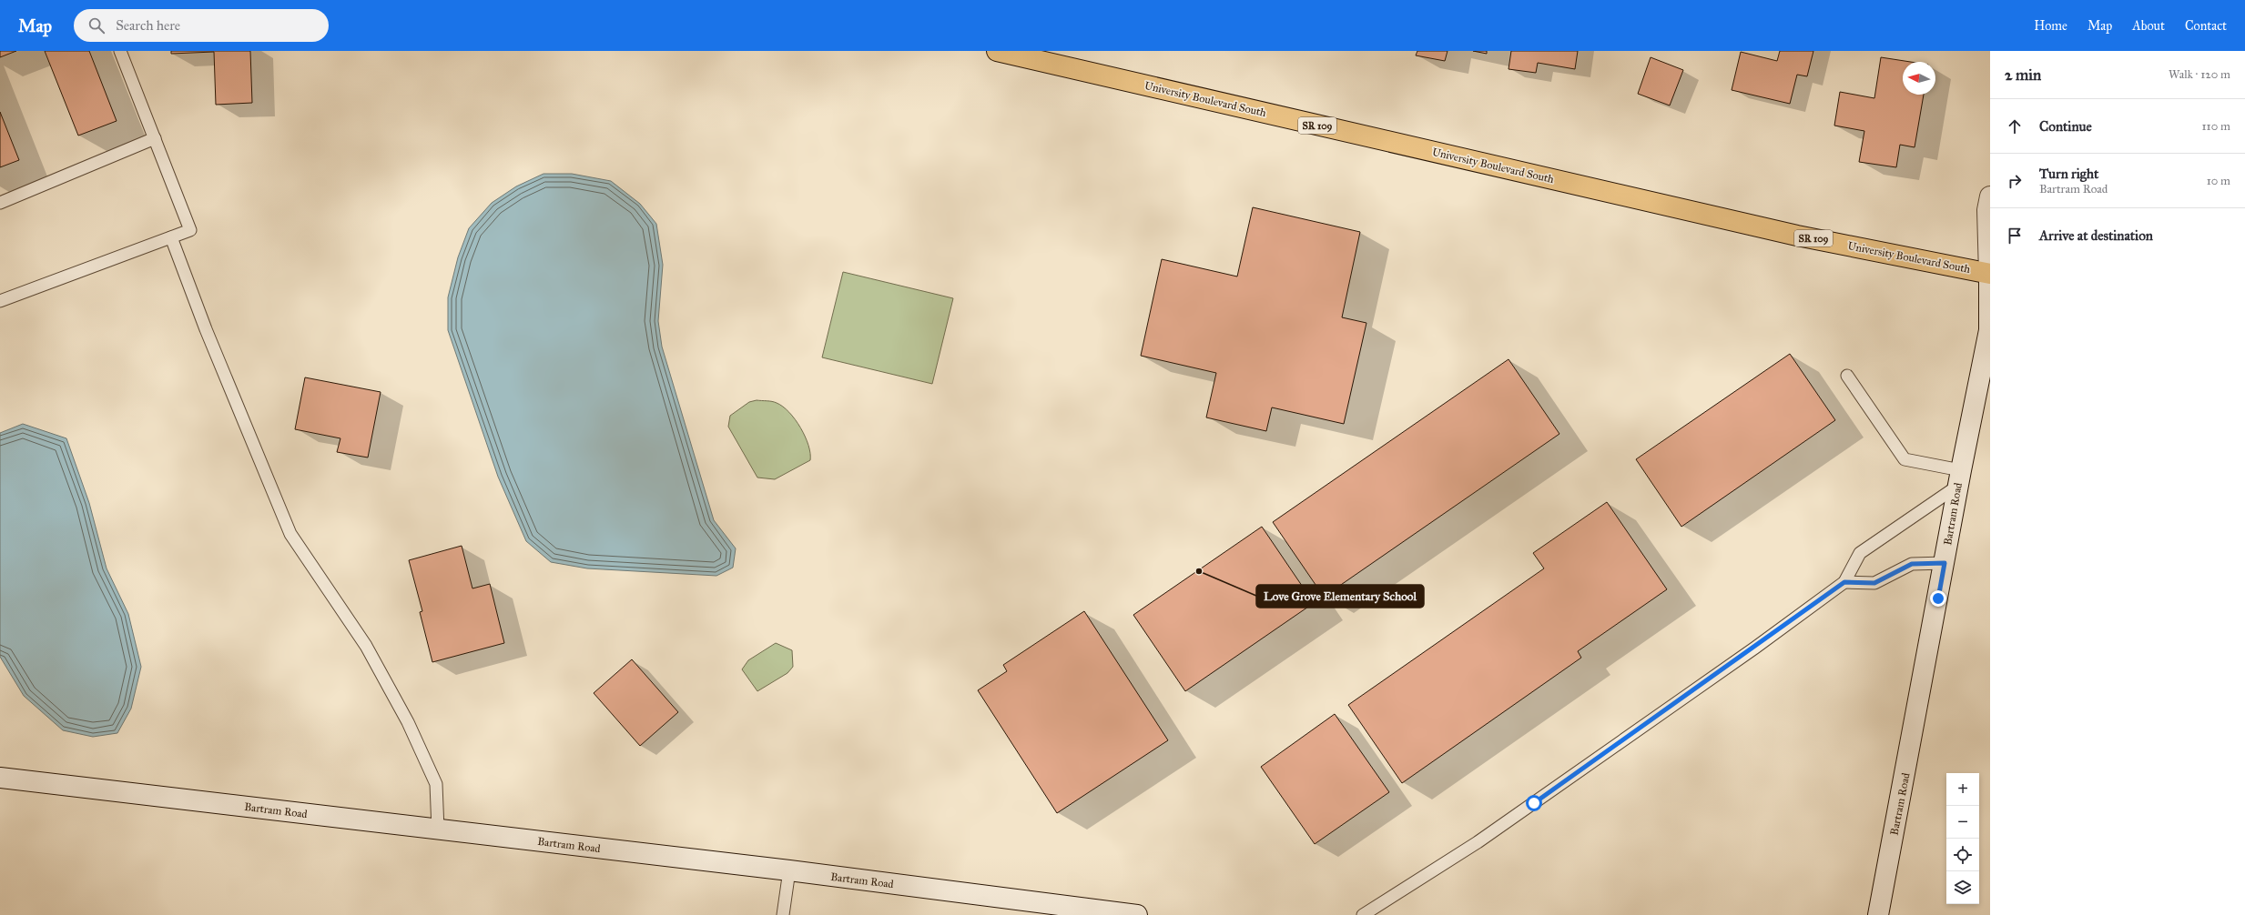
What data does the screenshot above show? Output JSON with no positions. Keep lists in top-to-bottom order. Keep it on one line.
{"streets":{"main road":["University Boulevard South","SR 109"],"street":["Bartram Road"]},"crossings":[["University Boulevard South","Bartram Road"]],"places":["Love Grove Elementary School"],"north":"left","page":{"header":"Map","search":"Search here","nav":["Home","Map","About","Contact"],"heading":["2 min","Walk · 120 m"],"list":[["Continue","110 m"],["Turn right","Bartram Road","10 m"],"Arrive at destination"],"map_buttons":["+","−"]}}
